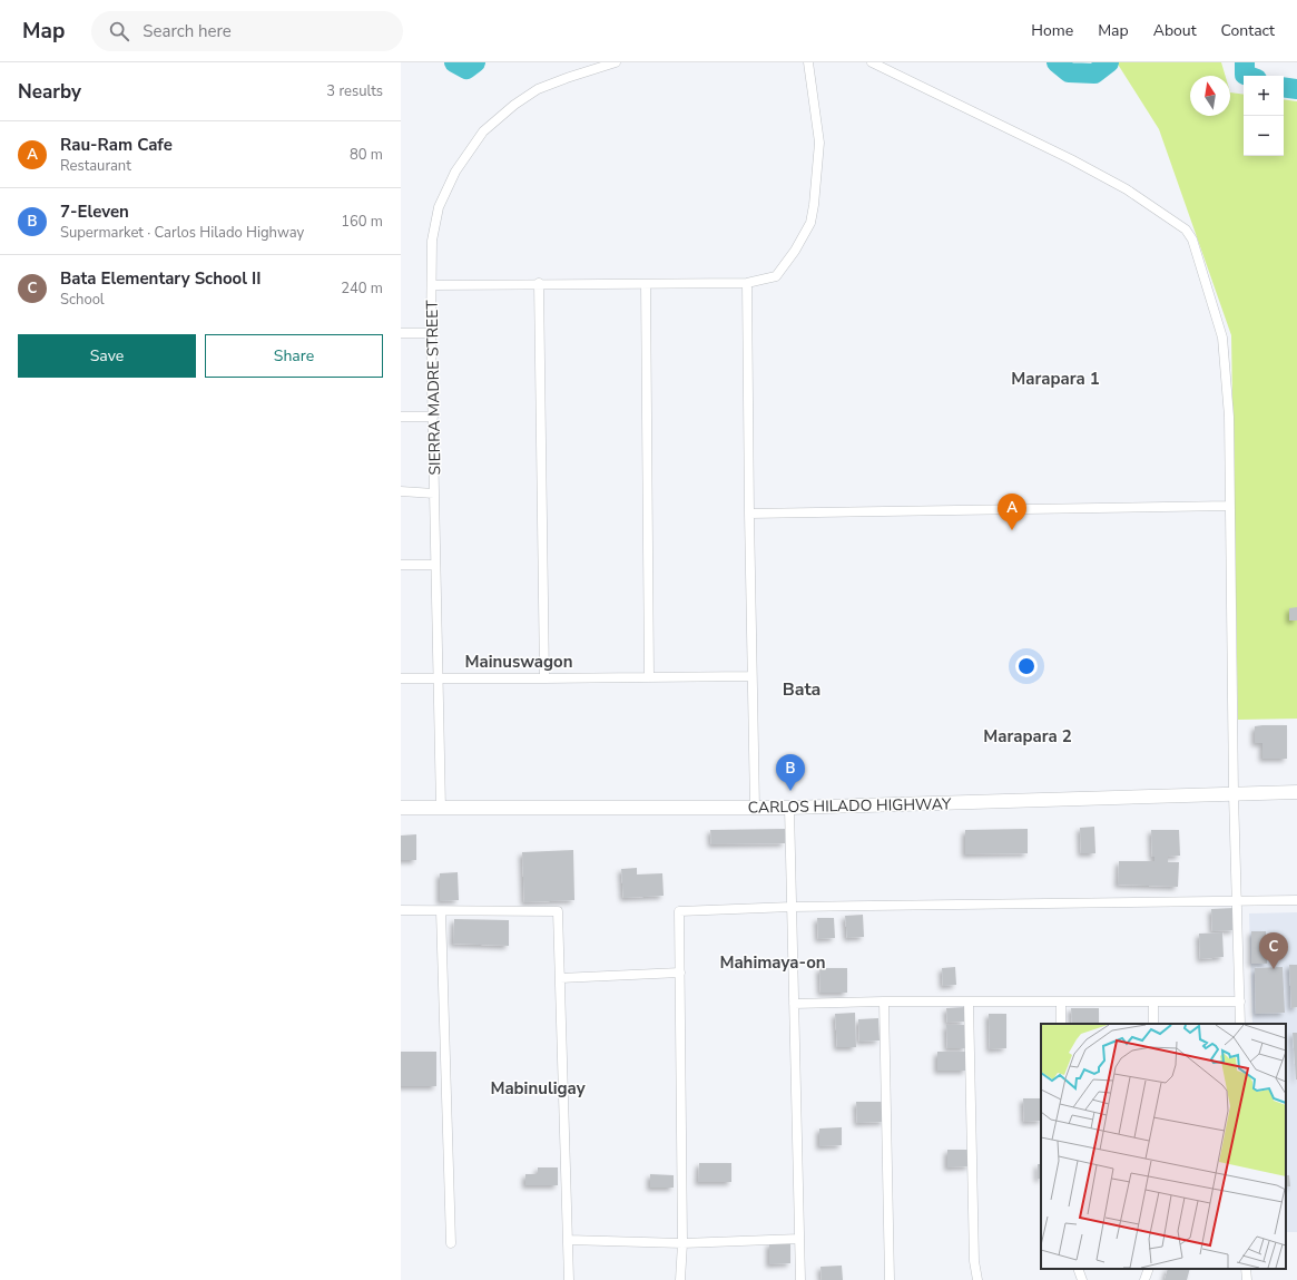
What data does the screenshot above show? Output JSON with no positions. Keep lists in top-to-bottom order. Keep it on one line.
{"streets":{"main road":["CARLOS HILADO HIGHWAY"],"street":["SIERRA MADRE STREET"]},"crossings":[["SIERRA MADRE STREET","CARLOS HILADO HIGHWAY"]],"districts":["Marapara 1","Mainuswagon","Bata","Marapara 2","Mahimaya-on","Mabinuligay"],"north":"top","page":{"header":"Map","search":"Search here","nav":["Home","Map","About","Contact"],"heading":["Nearby","3 results"],"map_buttons":["+","−"],"list":[{"mark":"A","name":"Rau-Ram Cafe","note":"Restaurant","value":"80 m"},{"mark":"B","name":"7-Eleven","note":"Supermarket · Carlos Hilado Highway","value":"160 m"},{"mark":"C","name":"Bata Elementary School II","note":"School","value":"240 m"}],"buttons":["Save","Share"],"pins":["A","B","C"]}}
